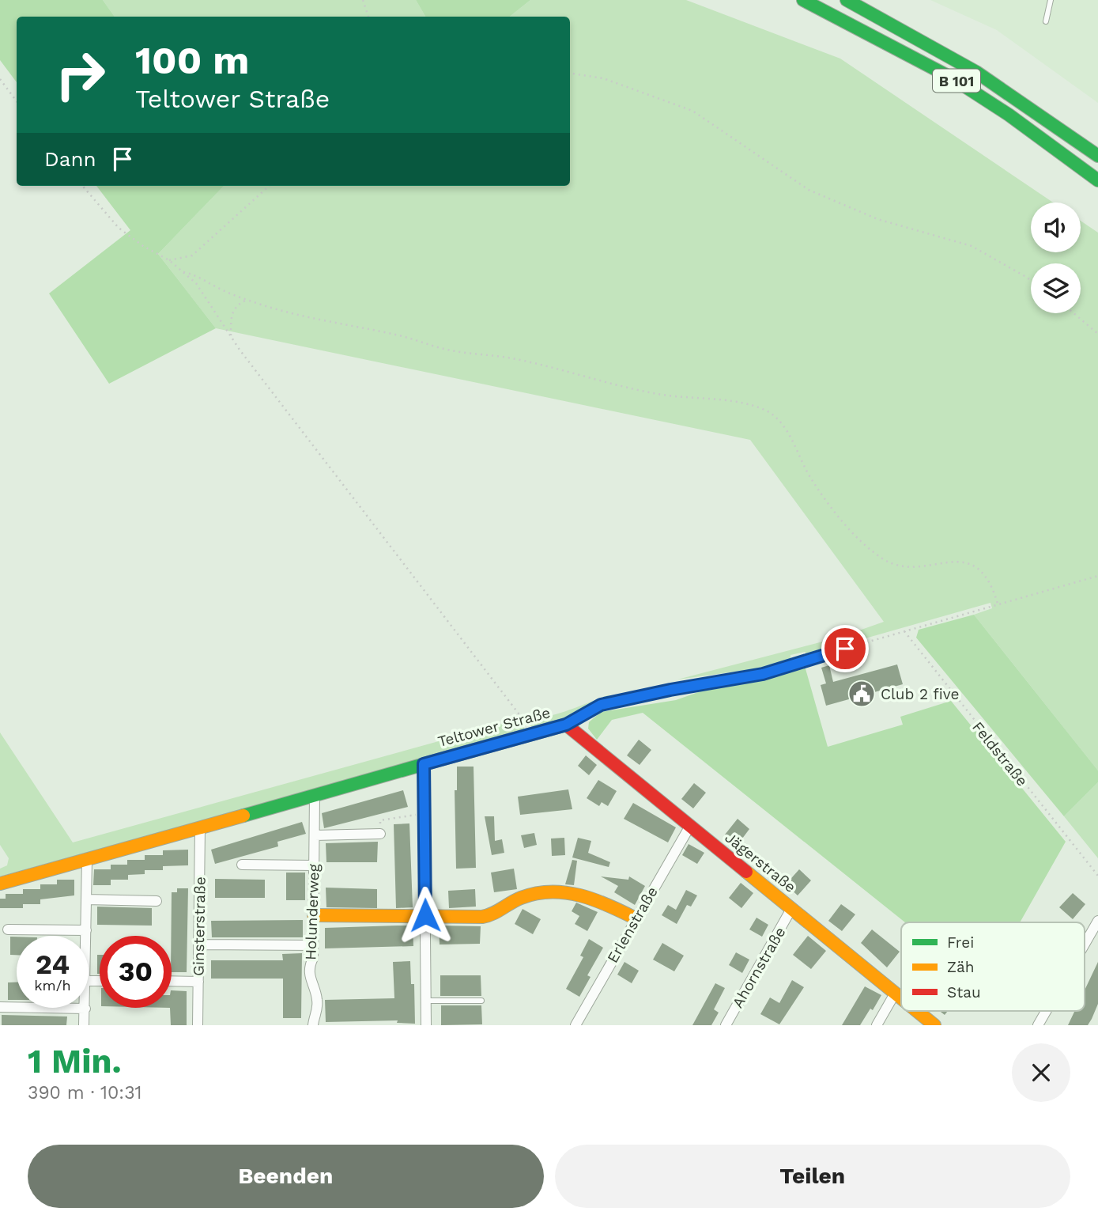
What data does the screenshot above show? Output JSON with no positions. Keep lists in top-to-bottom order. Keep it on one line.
{"streets":{"main road":["B 101","Teltower Straße","Jägerstraße"],"street":["Holunderweg","Erlenstraße","Ginsterstraße","Ahornstraße"],"path":["Feldstraße"]},"crossings":[["Teltower Straße","Jägerstraße"],["Teltower Straße","Holunderweg"],["Teltower Straße","Ginsterstraße"],["Jägerstraße","Erlenstraße"],["Jägerstraße","Ahornstraße"]],"places":{"public building":["Club 2 five"]},"legend":["Frei","Zäh","Stau"],"page":{"turn":["100 m","Teltower Straße"],"then":"Dann","speed":"24 km/h","limit":"30","heading":["1 Min.","390 m · 10:31"],"buttons":["Beenden","Teilen"]}}
